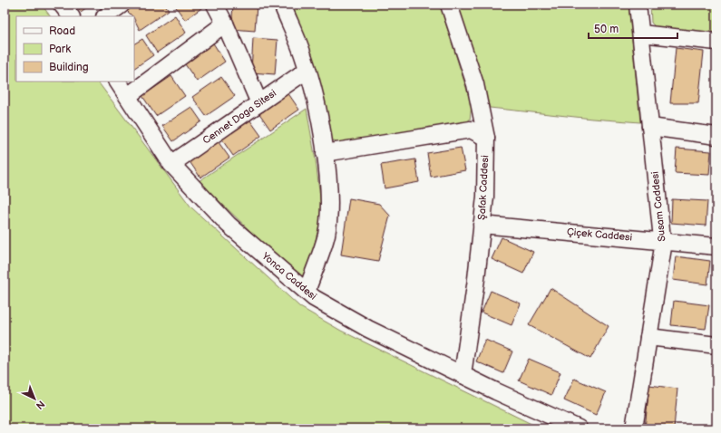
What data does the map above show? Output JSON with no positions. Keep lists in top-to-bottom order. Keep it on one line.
{"streets":{"street":["Cennet Doga Sitesi","Şafak Caddesi","Susam Caddesi","Çiçek Caddesi","Yonca Caddesi"]},"crossings":[["Cennet Doga Sitesi","Yonca Caddesi"],["Şafak Caddesi","Çiçek Caddesi"],["Şafak Caddesi","Yonca Caddesi"],["Susam Caddesi","Çiçek Caddesi"]],"legend":["Road","Park","Building"],"scale_bar":"50 m","north":"bottom right"}
